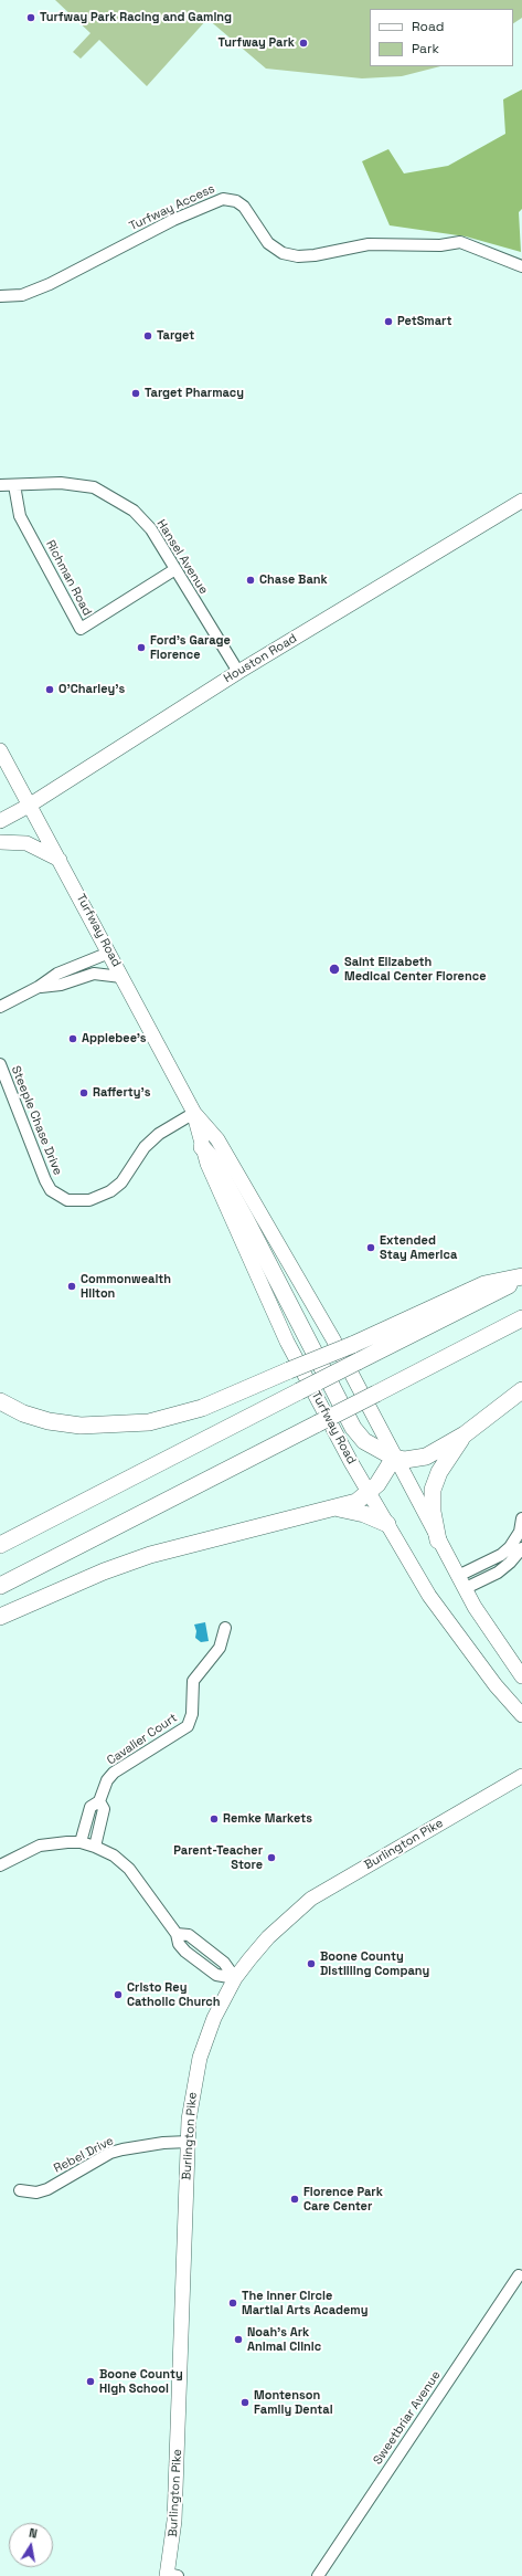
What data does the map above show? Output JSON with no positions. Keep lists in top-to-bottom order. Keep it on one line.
{"streets":{"main road":["Houston Road","Turfway Road","Burlington Pike"],"street":["Turfway Access","Hansel Avenue","Richman Road","Steeple Chase Drive","Cavalier Court","Rebel Drive","Sweetbriar Avenue"]},"crossings":[["Hansel Avenue","Richman Road"],["Hansel Avenue","Houston Road"],["Houston Road","Turfway Road"],["Turfway Road","Steeple Chase Drive"],["Burlington Pike","Rebel Drive"]],"places":["Turfway Park Racing and Gaming","Turfway Park","PetSmart","Target","Target Pharmacy","Chase Bank","Ford's Garage Florence","O'Charley's","Saint Elizabeth Medical Center Florence","Applebee's","Rafferty's","Extended Stay America","Commonwealth Hilton","Remke Markets","Parent-Teacher Store","Boone County Distilling Company","Cristo Rey Catholic Church","Florence Park Care Center","The Inner Circle Martial Arts Academy","Noah's Ark Animal Clinic","Boone County High School","Montenson Family Dental"],"legend":["Road","Park"],"north":"top"}
